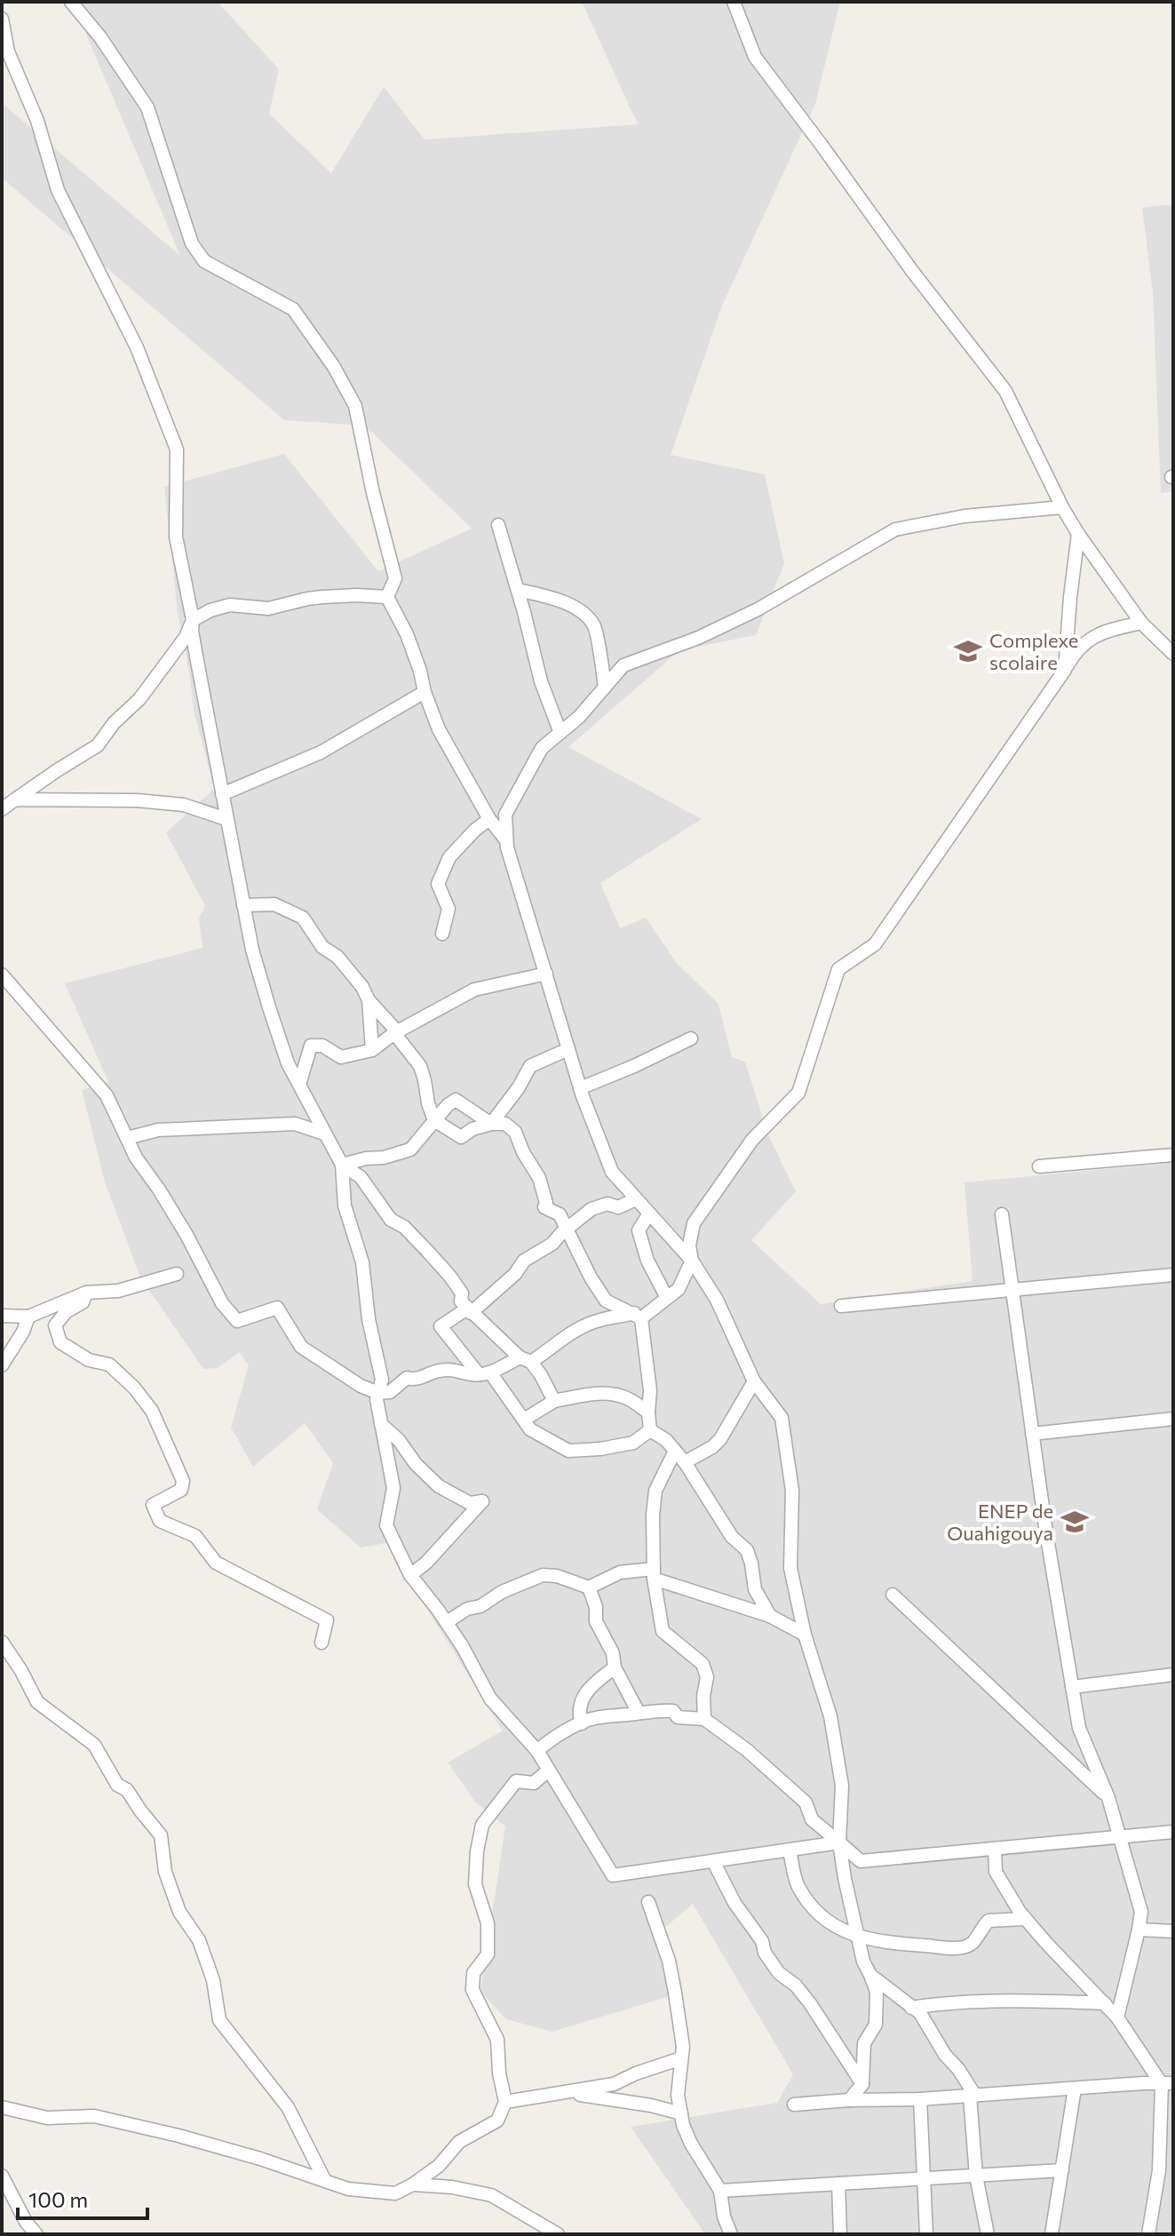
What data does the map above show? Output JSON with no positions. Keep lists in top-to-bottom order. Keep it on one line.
{"places":{"school or university":["Complexe scolaire","ENEP de Ouahigouya"]},"scale_bar":"100 m"}
